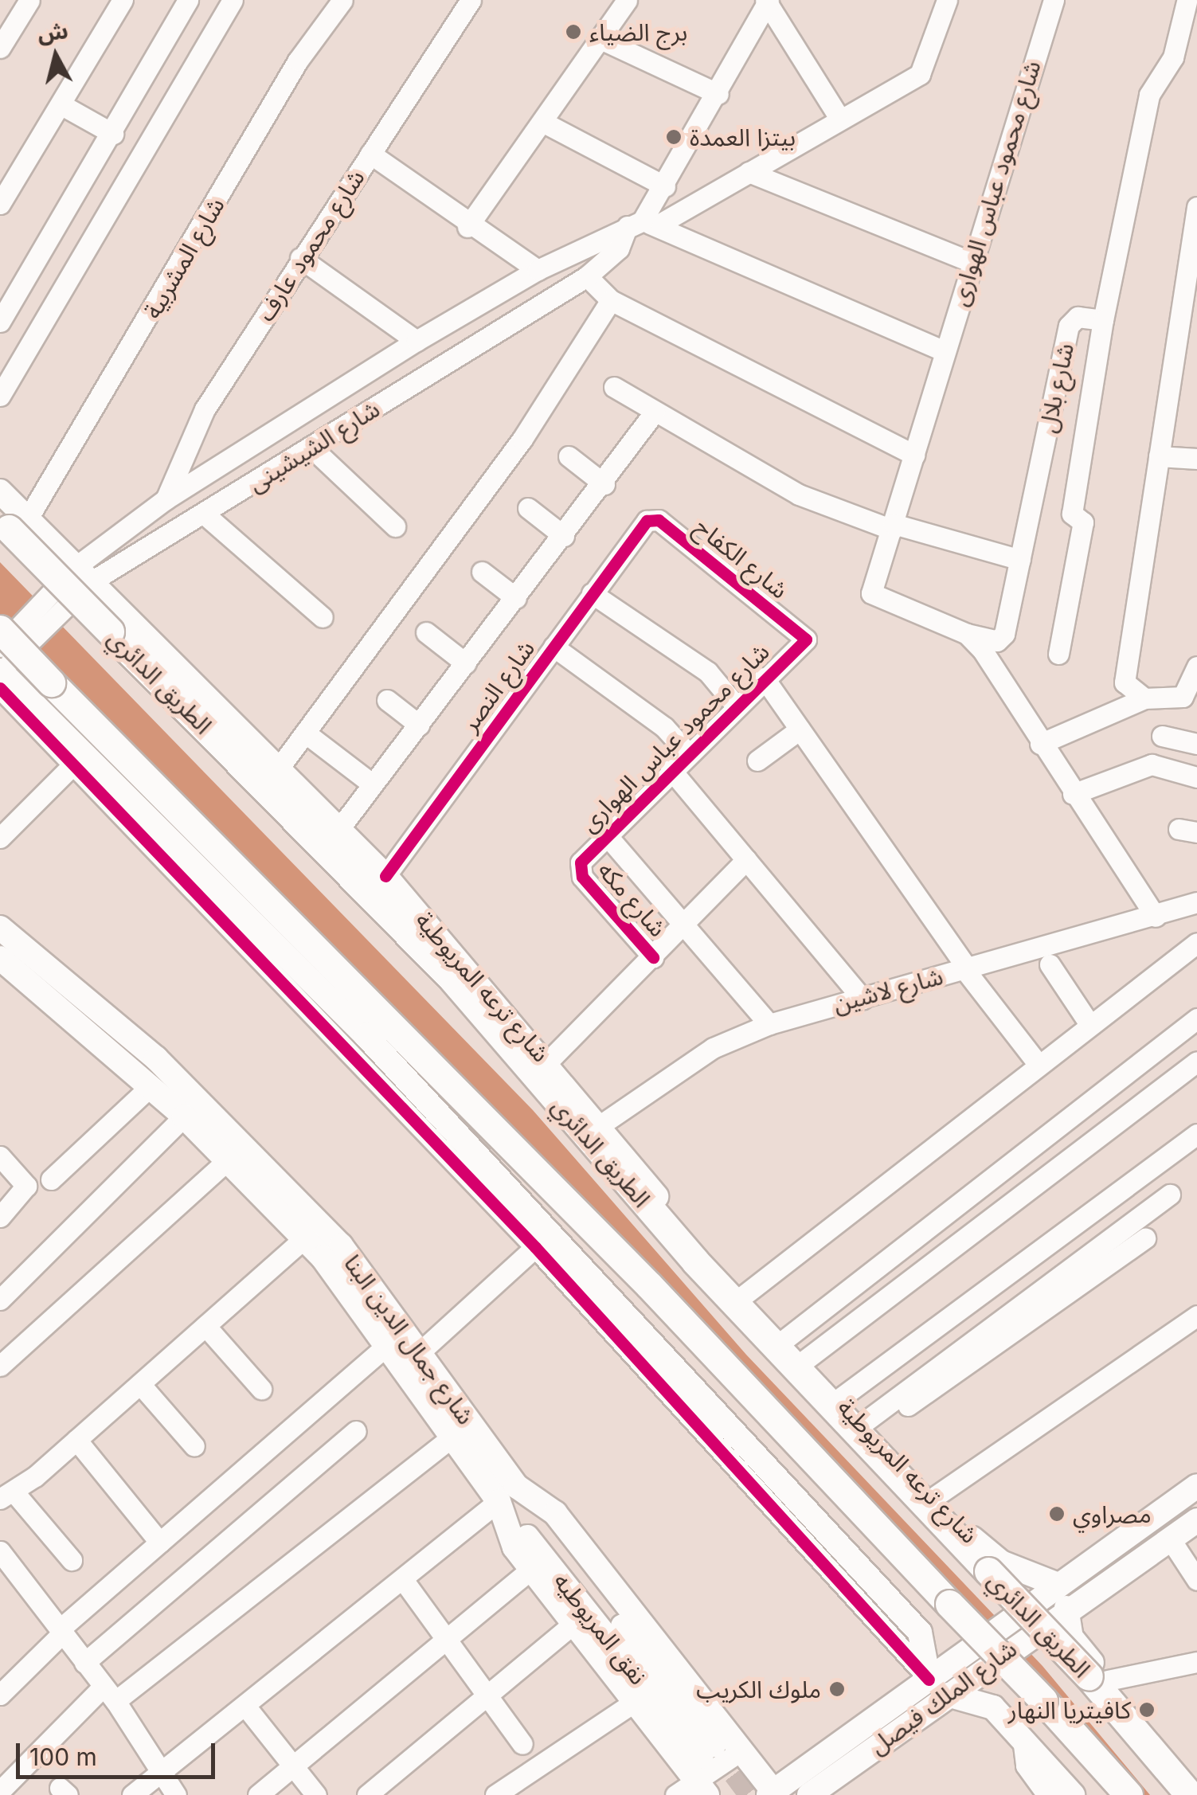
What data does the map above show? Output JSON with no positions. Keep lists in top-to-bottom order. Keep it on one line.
{"streets":{"highway":["الطريق الدائري"],"main road":["شارع ترعه المريوطية","شارع جمال الدين البنا","نفق المريوطيه","شارع الملك فيصل"],"street":["شارع محمود عباس الهوارى","شارع محمود عارف","شارع المشربية","شارع بلال","شارع الشيشينى","شارع الكفاح","شارع النصر","شارع مكه","شارع لاشين"]},"crossings":[["شارع محمود عباس الهوارى","شارع بلال"],["شارع محمود عباس الهوارى","شارع الكفاح"],["شارع محمود عباس الهوارى","شارع مكه"],["شارع محمود عارف","شارع الشيشينى"],["شارع المشربية","شارع ترعه المريوطية"],["شارع الشيشينى","شارع ترعه المريوطية"],["شارع الكفاح","شارع النصر"],["شارع النصر","شارع ترعه المريوطية"],["شارع ترعه المريوطية","شارع لاشين"],["شارع ترعه المريوطية","شارع الملك فيصل"],["شارع جمال الدين البنا","نفق المريوطيه"],["شارع جمال الدين البنا","شارع الملك فيصل"]],"places":["برج الضياء","بيتزا العمدة","مصراوي","ملوك الكريب","كافيتريا النهار"],"scale_bar":"100 m","north":"top"}
